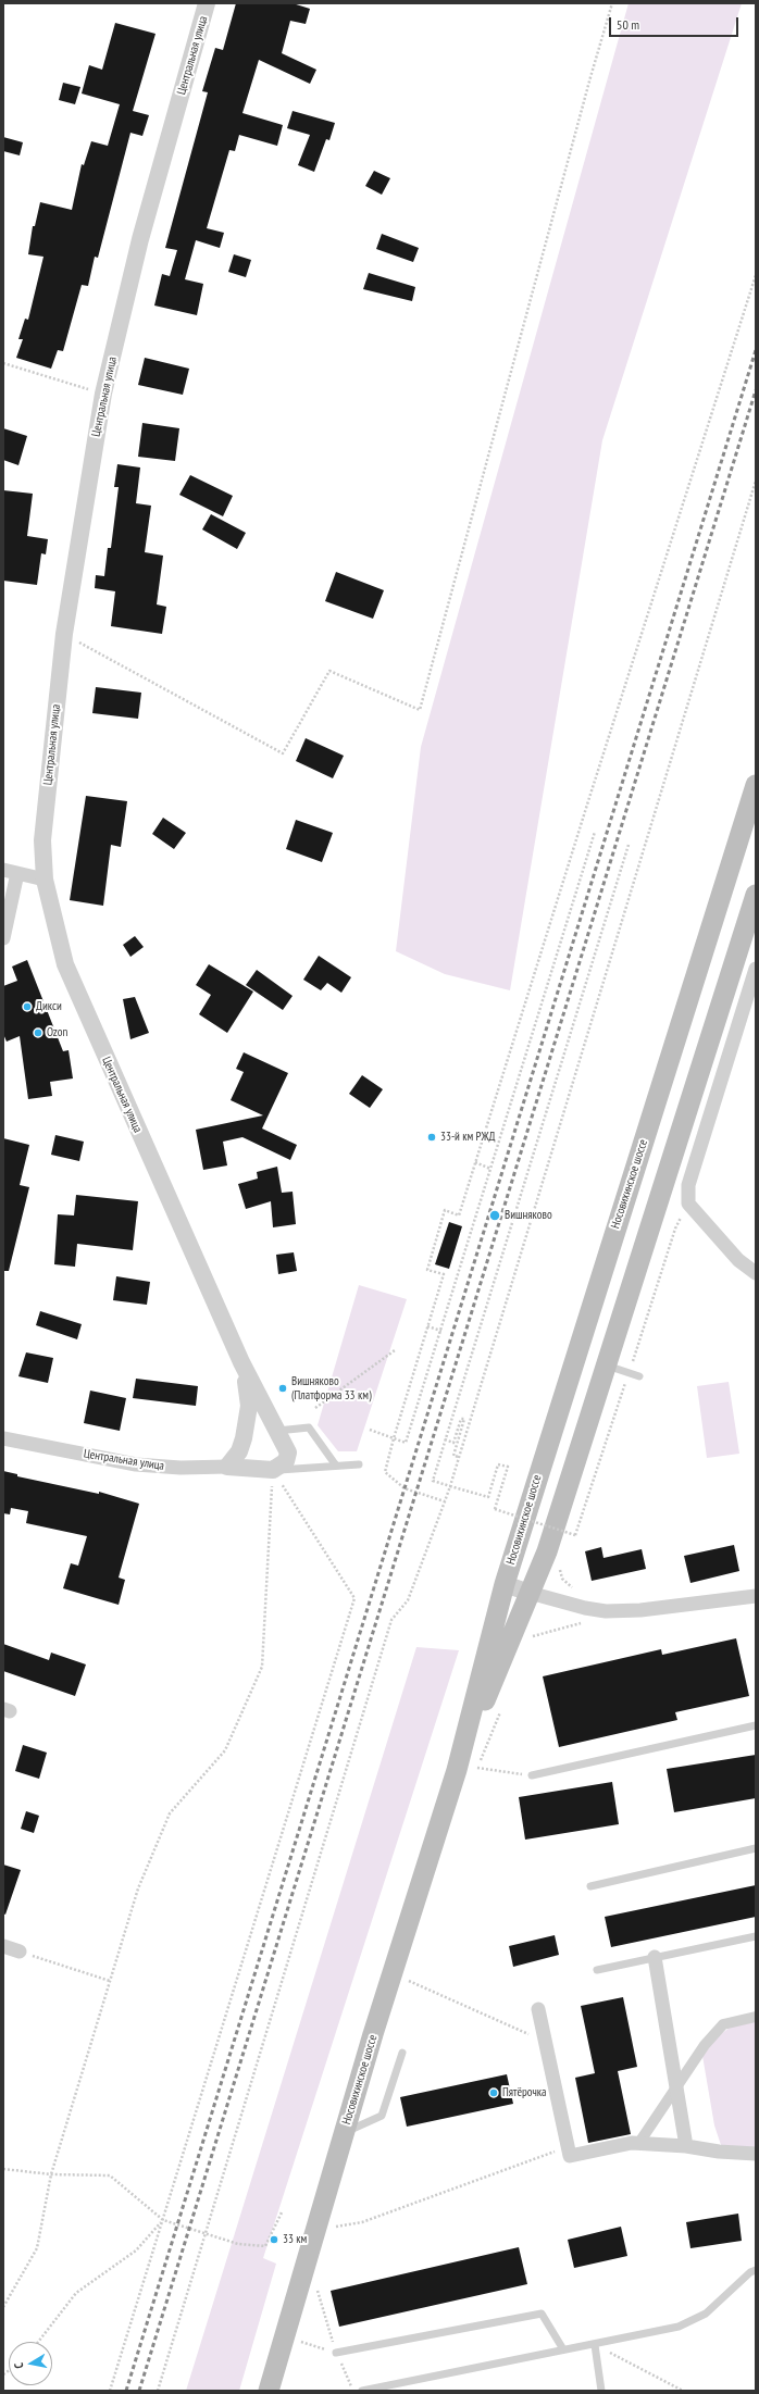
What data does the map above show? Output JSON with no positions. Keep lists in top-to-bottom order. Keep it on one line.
{"streets":{"main road":["Носовихинское шоссе"],"street":["Центральная улица"]},"places":["Дикси","Ozon","33-й км РЖД","Вишняково","Вишняково (Платформа 33 км)","Пятёрочка","33 км"],"scale_bar":"50 m","north":"left"}
